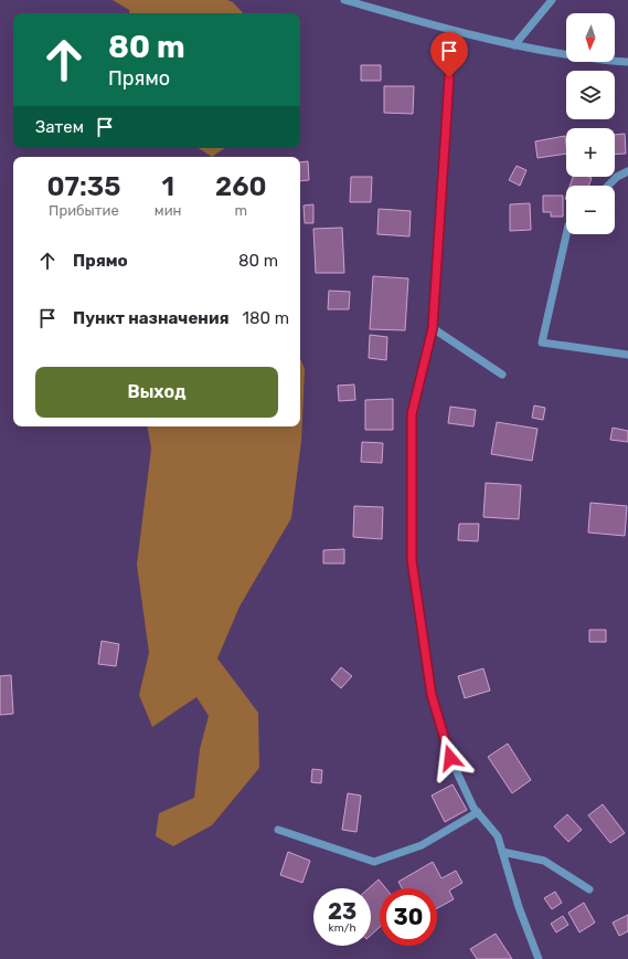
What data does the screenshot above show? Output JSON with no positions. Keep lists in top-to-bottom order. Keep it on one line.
{"north":"bottom","page":{"map_buttons":["+","−"],"turn":["80 m","Прямо"],"then":"Затем","eta":["07:35","Прибытие","1","мин","260","m"],"list":[{"name":"Прямо","value":"80 m"},{"name":"Пункт назначения","value":"180 m"}],"buttons":"Выход","speed":"23 km/h","limit":"30"}}
